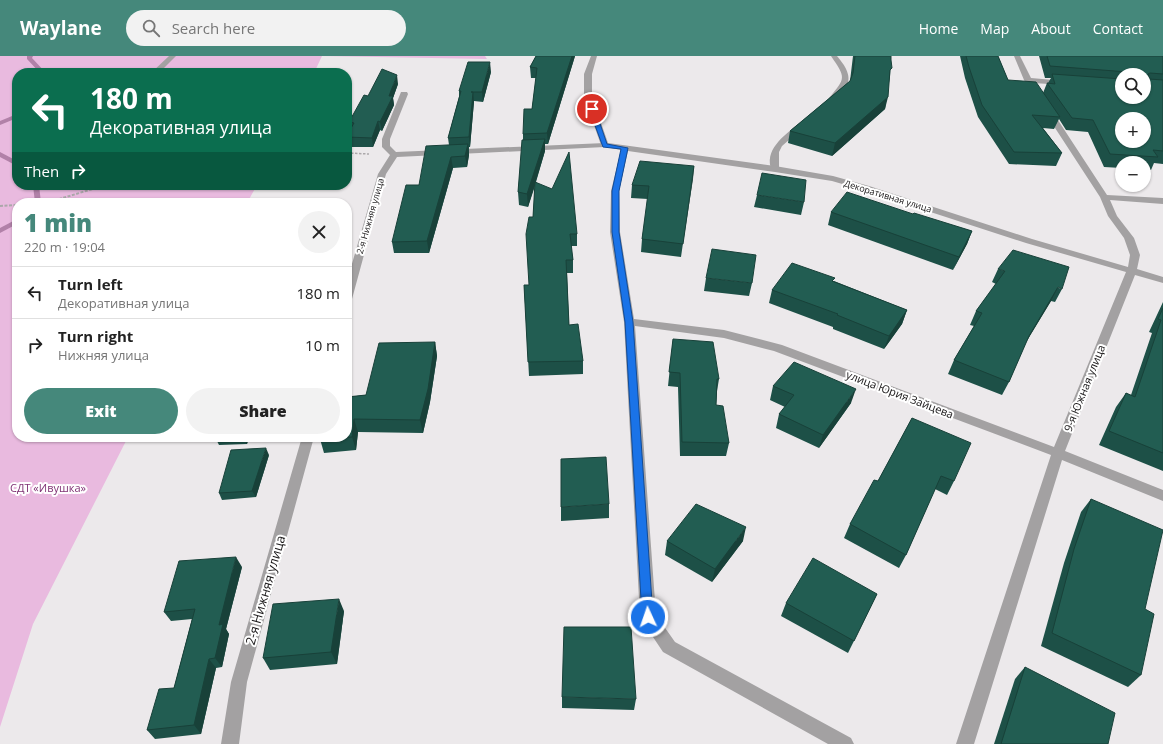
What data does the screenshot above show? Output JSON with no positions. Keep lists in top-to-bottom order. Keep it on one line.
{"streets":{"street":["Декоративная улица","2-я Нижняя улица","9-я Южная улица","улица Юрия Зайцева"]},"crossings":[["Декоративная улица","9-я Южная улица"],["9-я Южная улица","улица Юрия Зайцева"]],"parks":["СДТ «Ивушка»"],"page":{"header":"Waylane","search":"Search here","nav":["Home","Map","About","Contact"],"map_buttons":["+","−"],"turn":["180 m","Декоративная улица"],"then":"Then","heading":["1 min","220 m · 19:04"],"list":[{"name":"Turn left","note":"Декоративная улица","value":"180 m"},{"name":"Turn right","note":"Нижняя улица","value":"10 m"}],"buttons":["Exit","Share"]}}
